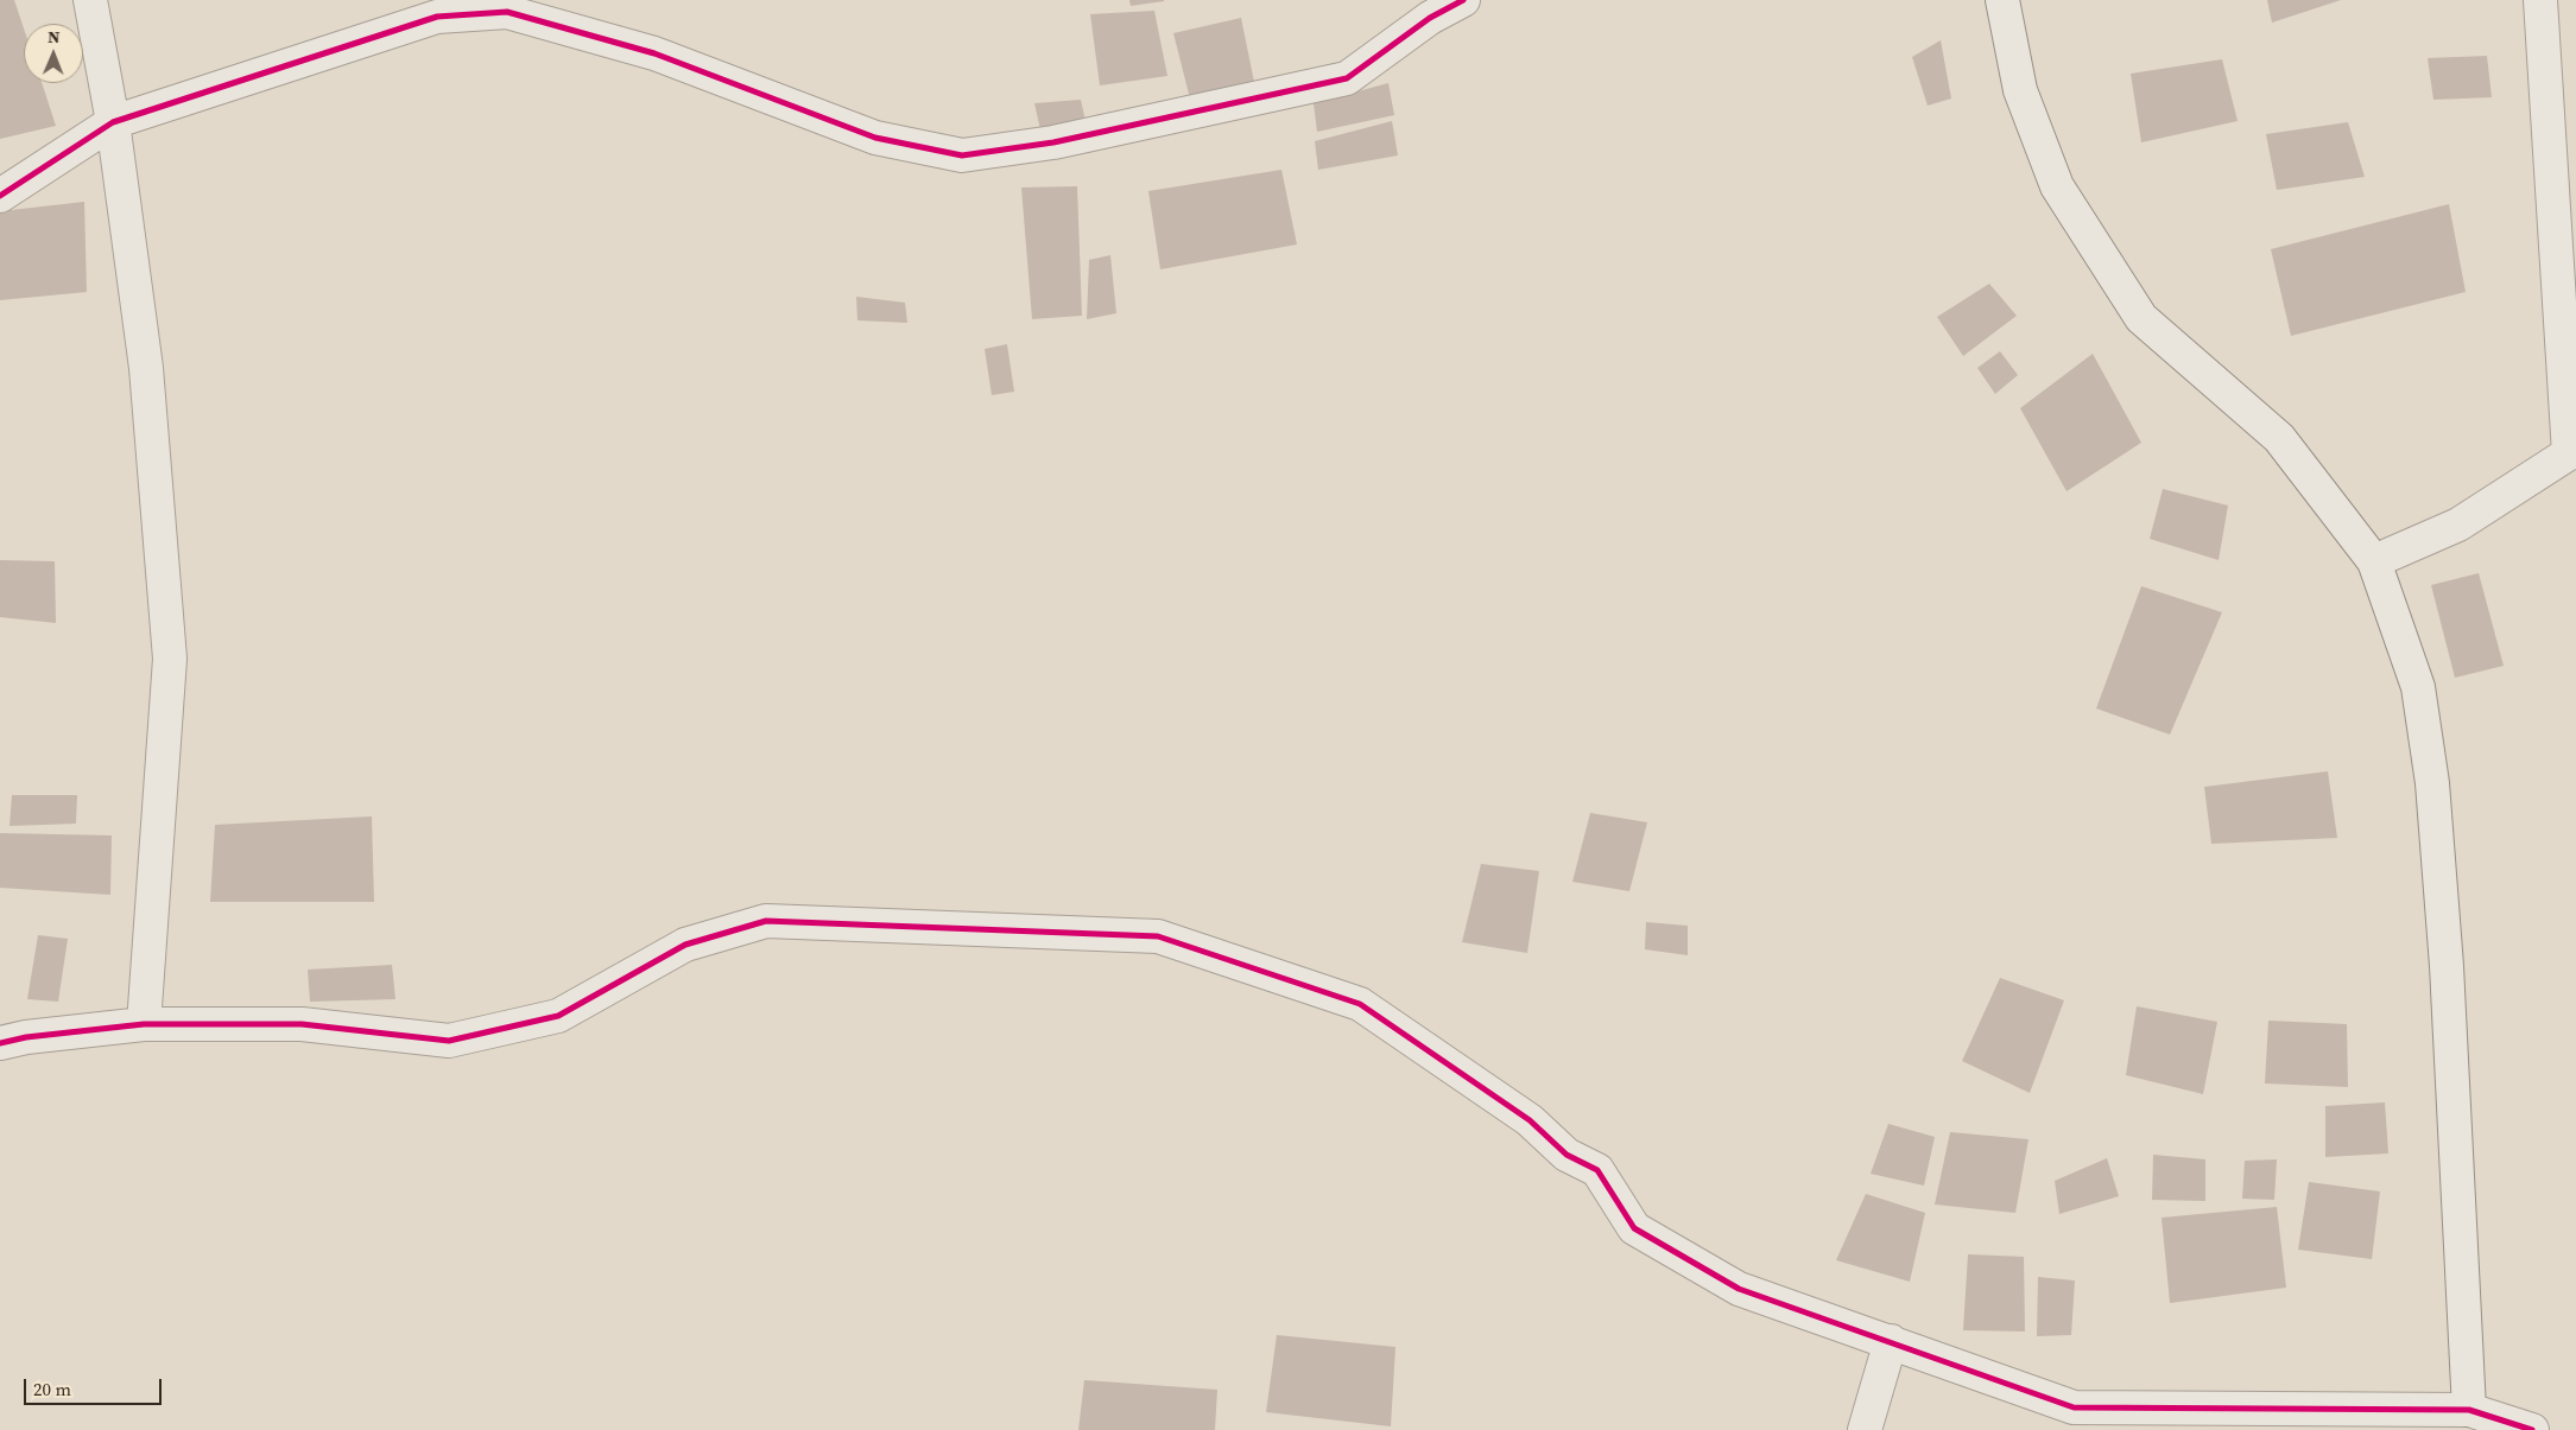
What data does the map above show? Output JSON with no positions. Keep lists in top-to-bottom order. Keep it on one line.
{"scale_bar":"20 m","north":"top"}
